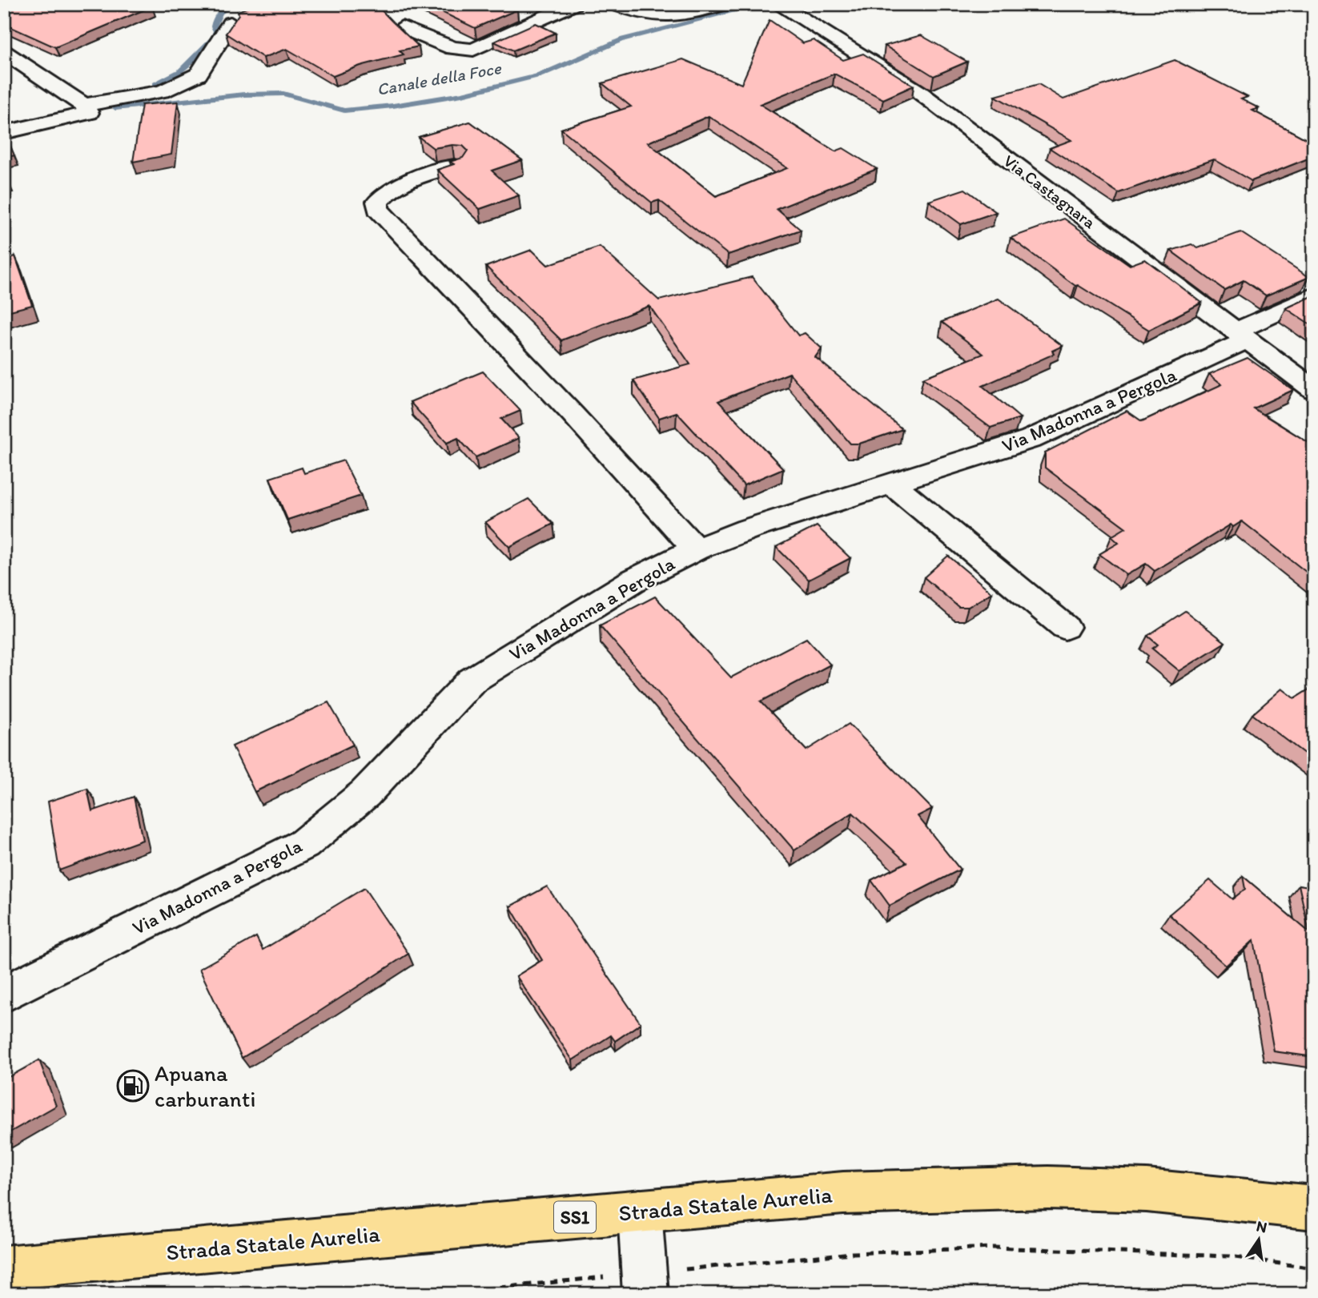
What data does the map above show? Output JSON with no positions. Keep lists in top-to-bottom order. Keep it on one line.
{"streets":{"main road":["Strada Statale Aurelia","SS1"],"street":["Via Castagnara","Via Madonna a Pergola"]},"crossings":[["Via Castagnara","Via Madonna a Pergola"]],"water":["Canale della Foce"],"places":{"fuel station":["Apuana carburanti"]},"north":"top"}
